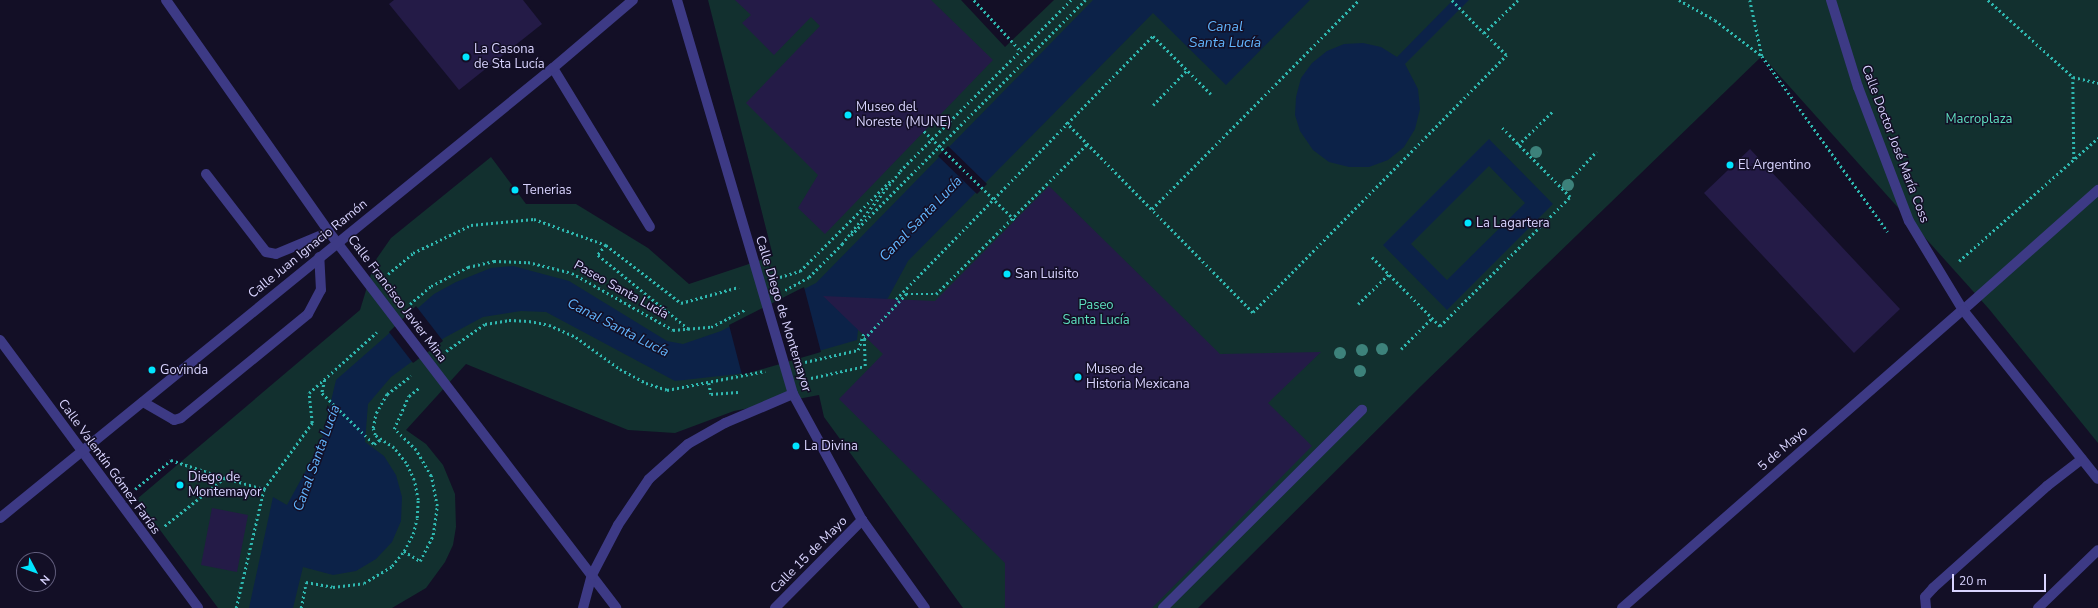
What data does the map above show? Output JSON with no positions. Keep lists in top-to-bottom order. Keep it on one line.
{"streets":{"street":["Calle Doctor José María Coss","Calle Juan Ignacio Ramón","Calle Francisco Javier Mina","Calle Diego de Montemayor","5 de Mayo","Calle Valentín Gómez Farías","Calle 15 de Mayo"],"path":["Paseo Santa Lucía"]},"crossings":[["Calle Doctor José María Coss","5 de Mayo"],["Calle Juan Ignacio Ramón","Calle Francisco Javier Mina"],["Calle Juan Ignacio Ramón","Calle Valentín Gómez Farías"],["Calle Diego de Montemayor","Calle 15 de Mayo"]],"water":["Canal Santa Lucía"],"parks":["Macroplaza","Paseo Santa Lucía"],"places":["La Casona de Sta Lucía","Museo del Noreste (MUNE)","El Argentino","Tenerias","La Lagartera","San Luisito","Govinda","Museo de Historia Mexicana","La Divina","Diego de Montemayor"],"scale_bar":"20 m","north":"bottom right"}
